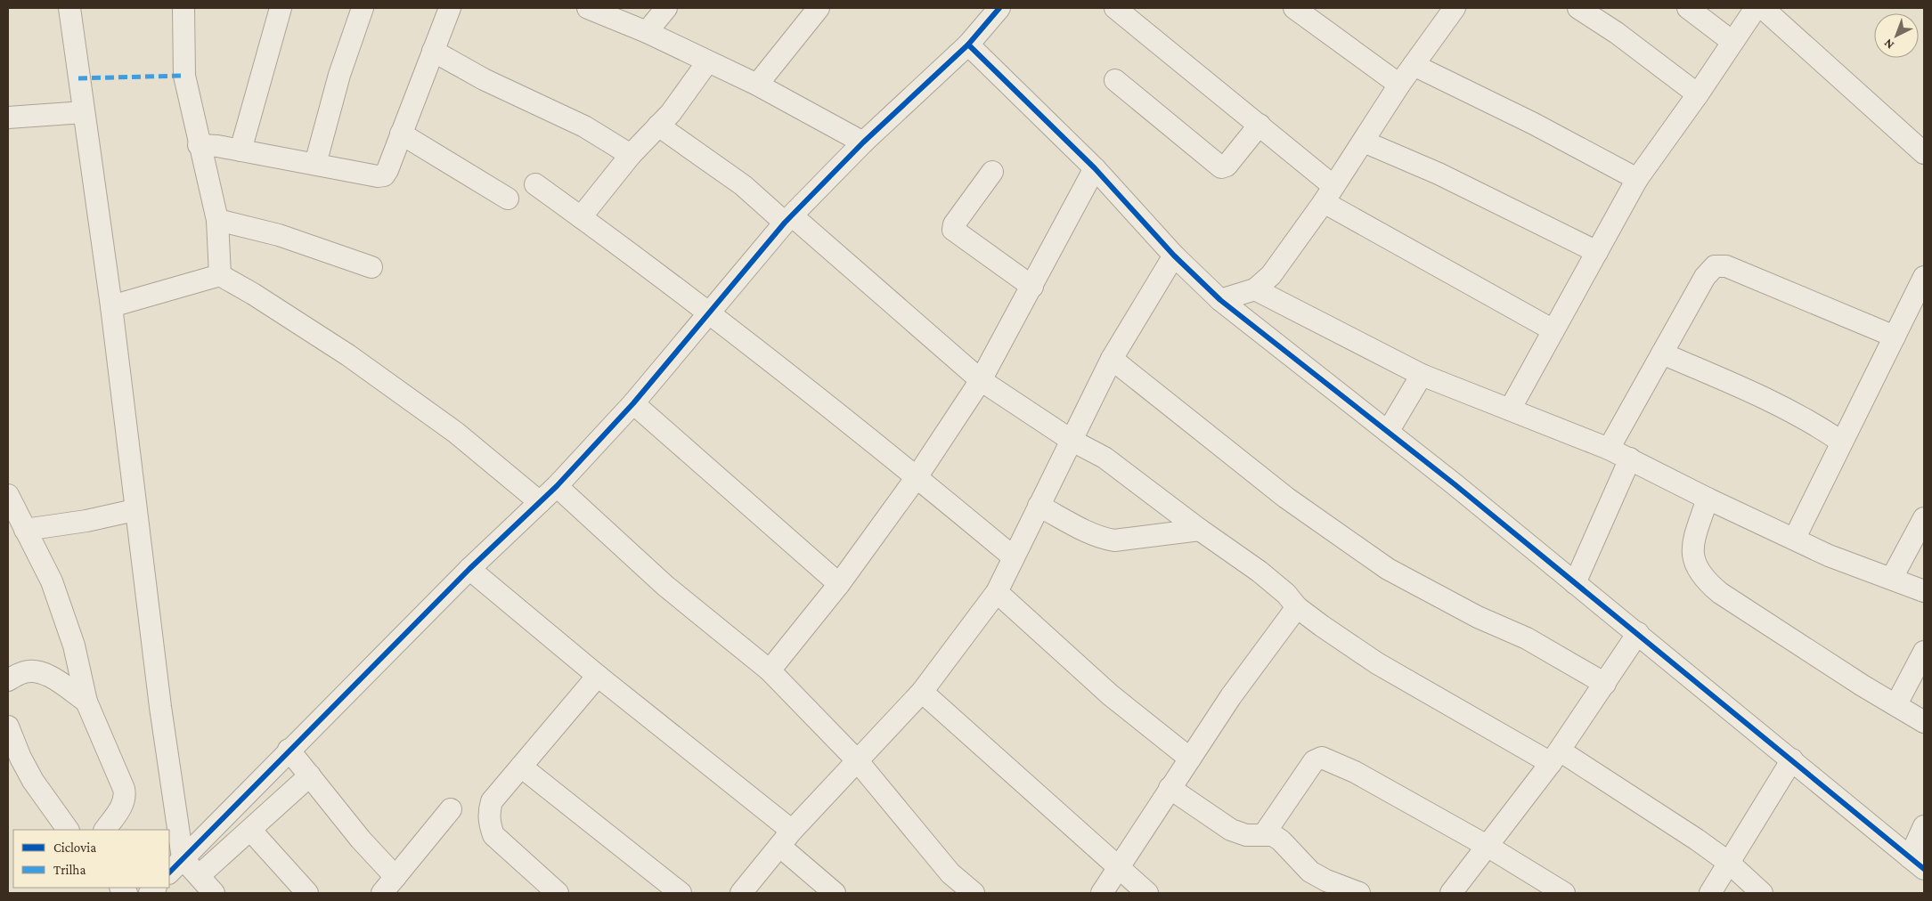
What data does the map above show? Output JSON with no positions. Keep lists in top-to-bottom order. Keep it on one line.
{"legend":["Ciclovia","Trilha"],"north":"bottom left"}
